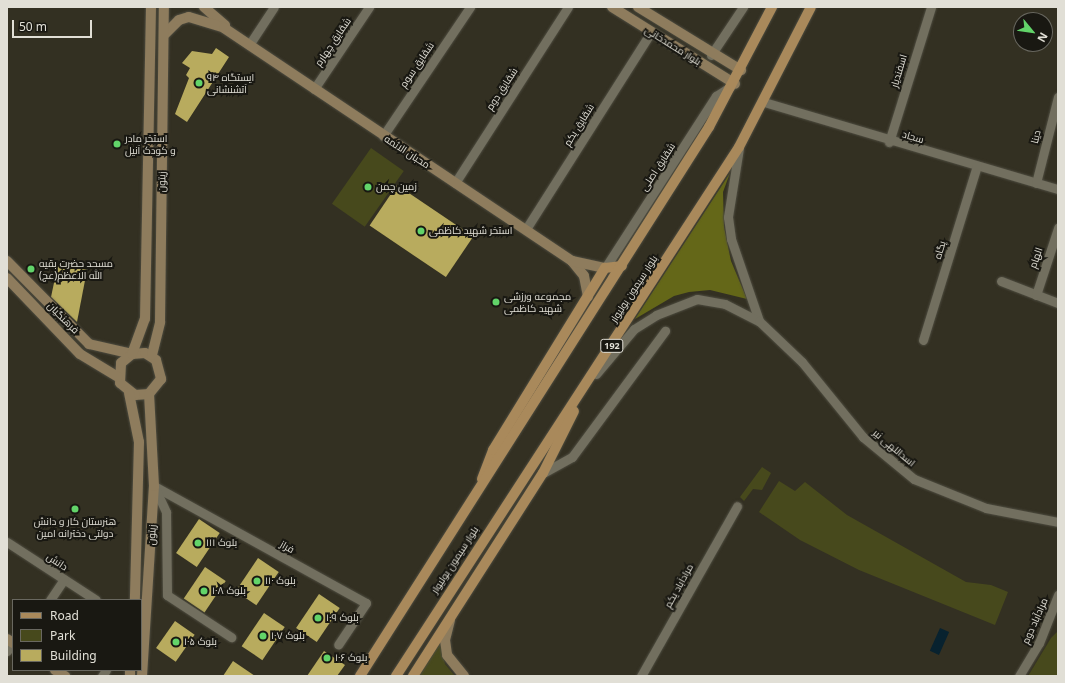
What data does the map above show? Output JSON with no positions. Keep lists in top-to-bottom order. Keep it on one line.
{"streets":{"main road":["بلوار محمدخانی","محبان الائمه","زیتون","بلوار سیمون بولیوار","فرهنگیان","192"],"street":["شقایق چهارم","شقایق سوم","اسفندیار","شقایق دوم","شقایق یکم","سجاد","دینا","شقایق اصلی","پگاه","الهام","اسداللهی نیر","فراز","دانش","مرادآباد یکم","مرادآباد دوم"]},"crossings":[["شقایق چهارم","محبان الائمه"],["بلوار محمدخانی","شقایق یکم"],["بلوار محمدخانی","شقایق اصلی"],["بلوار محمدخانی","بلوار سیمون بولیوار"],["شقایق سوم","محبان الائمه"],["اسفندیار","سجاد"],["شقایق دوم","محبان الائمه"],["شقایق یکم","محبان الائمه"],["سجاد","دینا"],["سجاد","پگاه"],["سجاد","بلوار سیمون بولیوار"],["محبان الائمه","شقایق اصلی"],["شقایق اصلی","بلوار سیمون بولیوار"],["زیتون","فرهنگیان"],["زیتون","فراز"],["بلوار سیمون بولیوار","اسداللهی نیر"]],"places":["ایستگاه ۹۴ آتشنشانی","استخر مادر و کودک آنیل","زمین چمن","استخر شهید کاظمی","مسجد حضرت بقیه الله الاعظم(عج)","مجموعه ورزشی شهید کاظمی","هنرستان کار و دانش دولتی دخترانه امین","بلوک ۱۱۱","بلوک ۱۱۰","بلوک ۱۰۸","بلوک ۱۰۹","بلوک ۱۰۷","بلوک ۱۰۵","بلوک ۱۰۶"],"legend":["Road","Park","Building"],"scale_bar":"50 m","north":"bottom right"}
